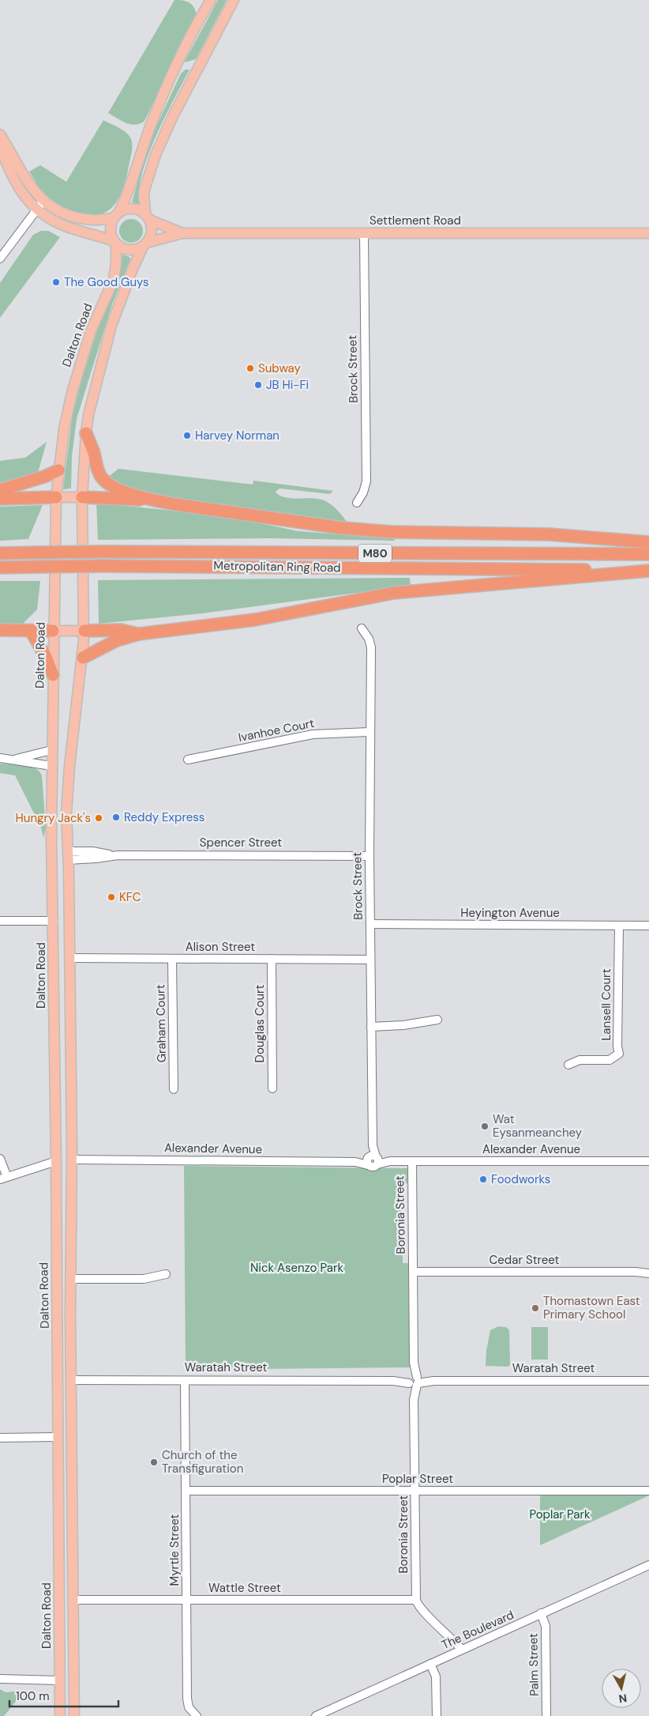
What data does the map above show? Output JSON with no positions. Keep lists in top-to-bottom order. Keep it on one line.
{"streets":{"highway":["M80","Metropolitan Ring Road"],"main road":["Settlement Road","Dalton Road","Spencer Street","Waratah Street"],"street":["Brock Street","Ivanhoe Court","Heyington Avenue","Alison Street","Lansell Court","Graham Court","Douglas Court","Alexander Avenue","Boronia Street","Cedar Street","Poplar Street","Myrtle Street","Wattle Street","The Boulevard","Palm Street"]},"crossings":[["Settlement Road","Dalton Road"],["Settlement Road","Brock Street"],["Dalton Road","Spencer Street"],["Dalton Road","Waratah Street"],["Brock Street","Ivanhoe Court"],["Brock Street","Spencer Street"],["Brock Street","Heyington Avenue"],["Brock Street","Alison Street"],["Brock Street","Alexander Avenue"],["Heyington Avenue","Lansell Court"],["Alison Street","Graham Court"],["Alison Street","Douglas Court"],["Alexander Avenue","Boronia Street"],["Boronia Street","Cedar Street"],["Boronia Street","Waratah Street"],["Boronia Street","Poplar Street"],["Boronia Street","Wattle Street"],["Waratah Street","Myrtle Street"],["Poplar Street","Myrtle Street"],["Myrtle Street","Wattle Street"],["The Boulevard","Palm Street"]],"parks":["Nick Asenzo Park","Poplar Park"],"places":["The Good Guys","Subway","JB Hi-Fi","Harvey Norman","Reddy Express","Hungry Jack's","KFC","Wat Eysanmeanchey","Foodworks","Thomastown East Primary School","Church of the Transfiguration"],"scale_bar":"100 m","north":"bottom"}
